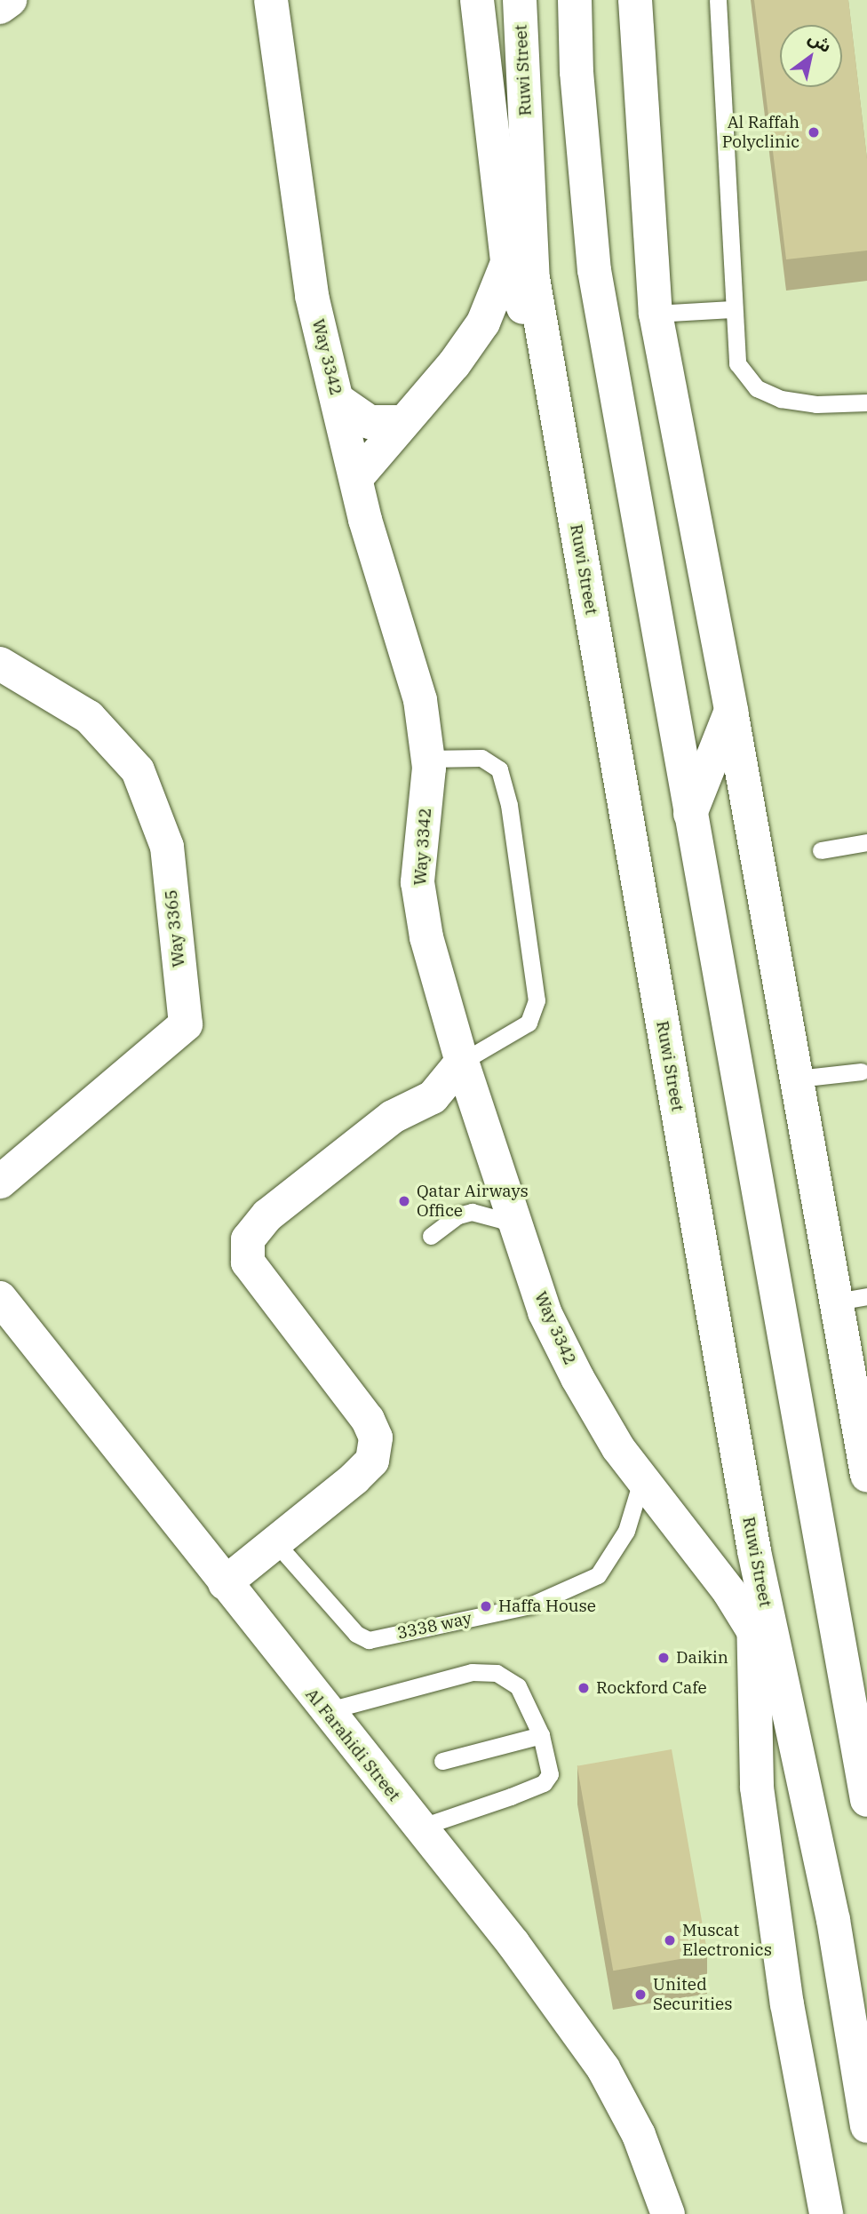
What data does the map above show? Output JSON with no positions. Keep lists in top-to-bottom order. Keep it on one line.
{"streets":{"main road":["Ruwi Street","Way 3342","Way 3365","Al Farahidi Street"],"lane":["3338 way"]},"crossings":[["Way 3342","3338 way"]],"places":["Al Raffah Polyclinic","Qatar Airways Office","Haffa House","Daikin","Rockford Cafe","Muscat Electronics","United Securities"],"north":"top right"}
